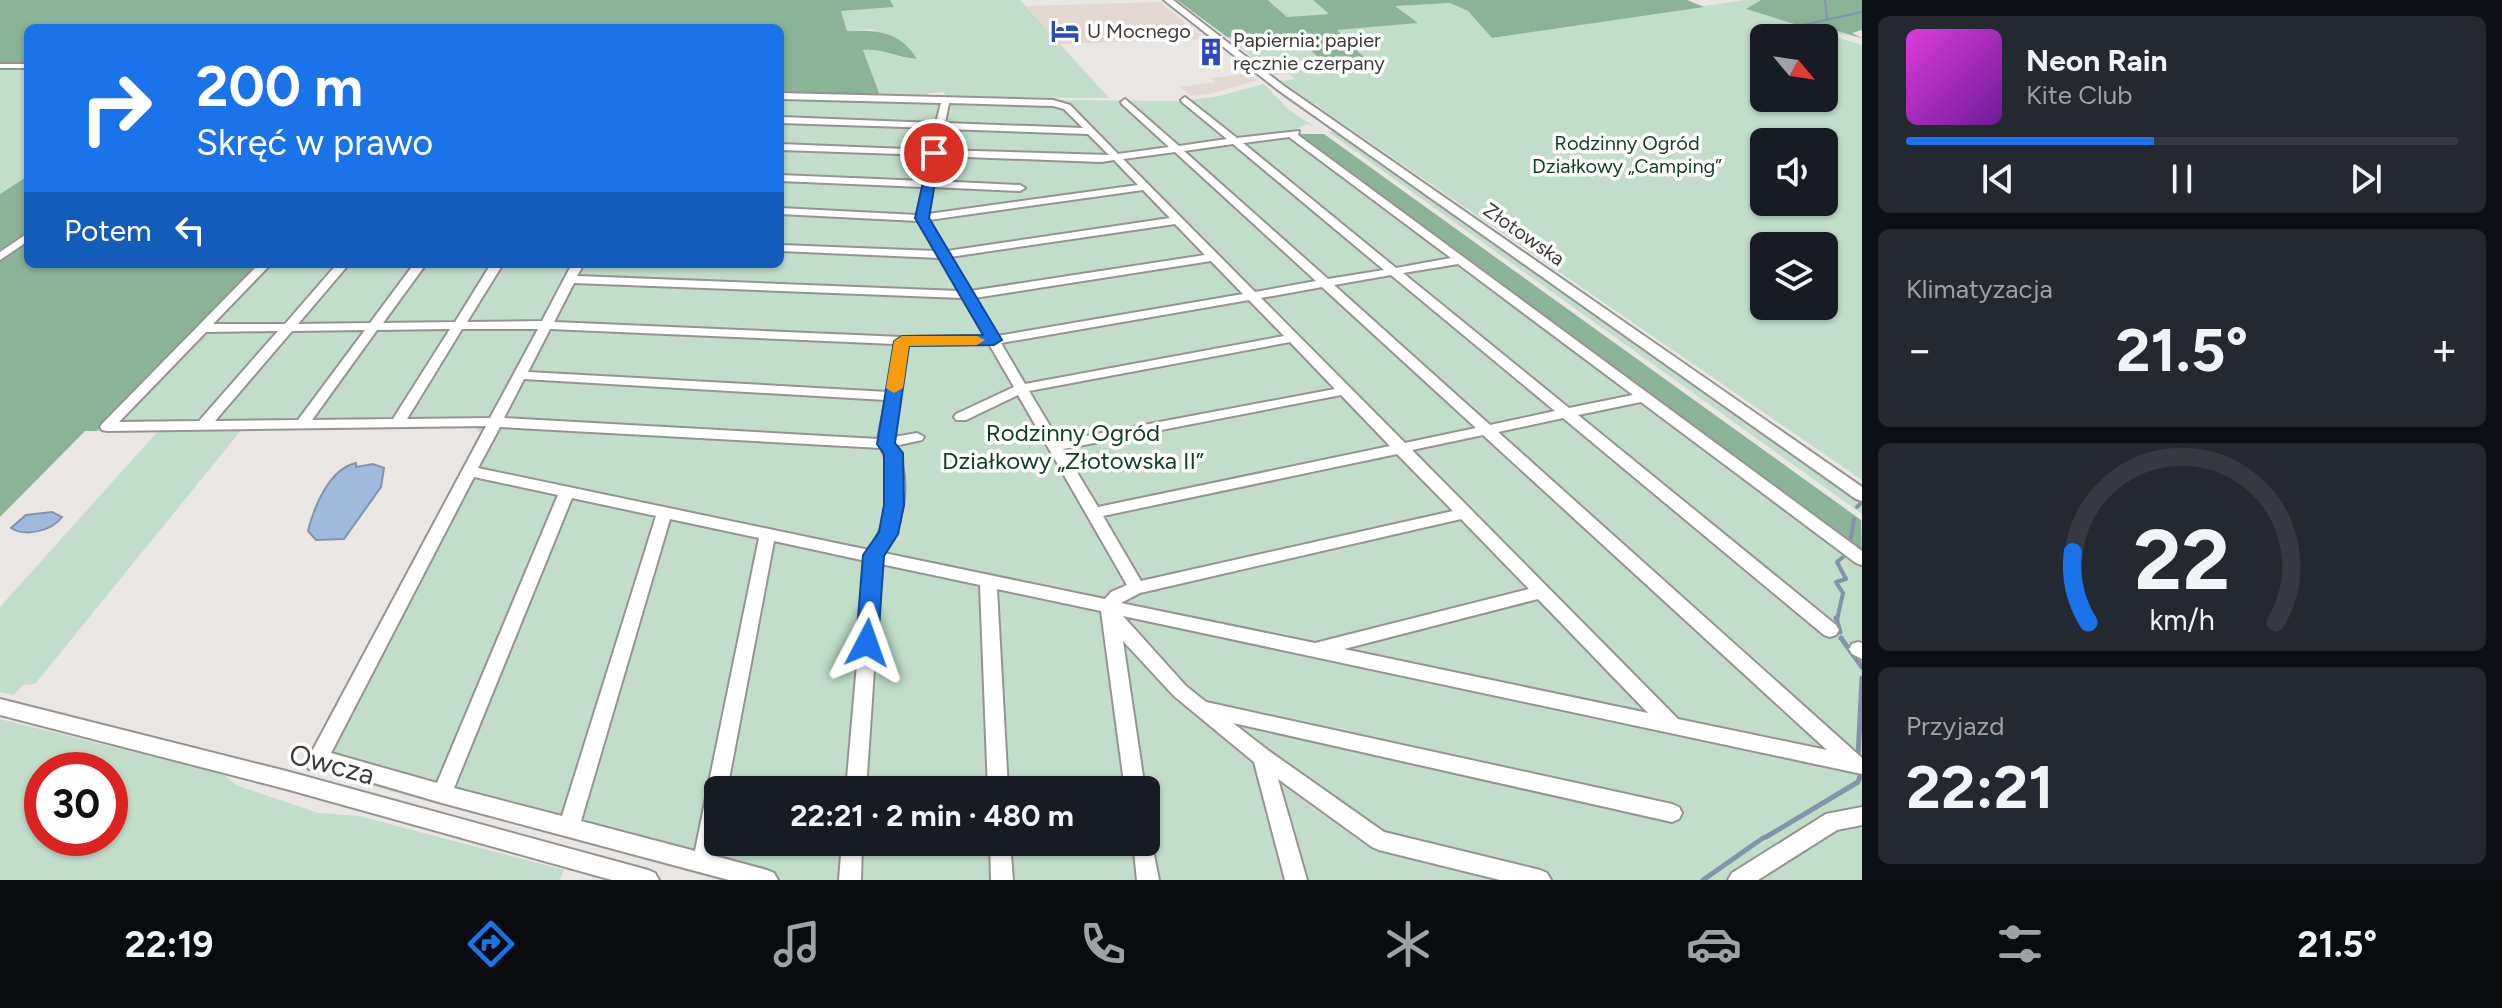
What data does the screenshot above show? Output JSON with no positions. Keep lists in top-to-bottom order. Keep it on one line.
{"streets":{"street":["Złotowska","Owcza"]},"parks":["Rodzinny Ogród Działkowy „Camping”","Rodzinny Ogród Działkowy „Złotowska II”"],"places":{"hotel":["U Mocnego"],"building":["Papiernia: papier ręcznie czerpany"]},"north":"bottom right","page":{"turn":["200 m","Skręć w prawo"],"song":["Neon Rain","Kite Club"],"then":"Potem","tile":["Klimatyzacja",["Przyjazd","22:21"]],"heat":["−","21.5°","+"],"limit":"30","trip":"22:21 · 2 min · 480 m","tabs":["22:19","21.5°"],"gauge":["22","km/h"]}}
